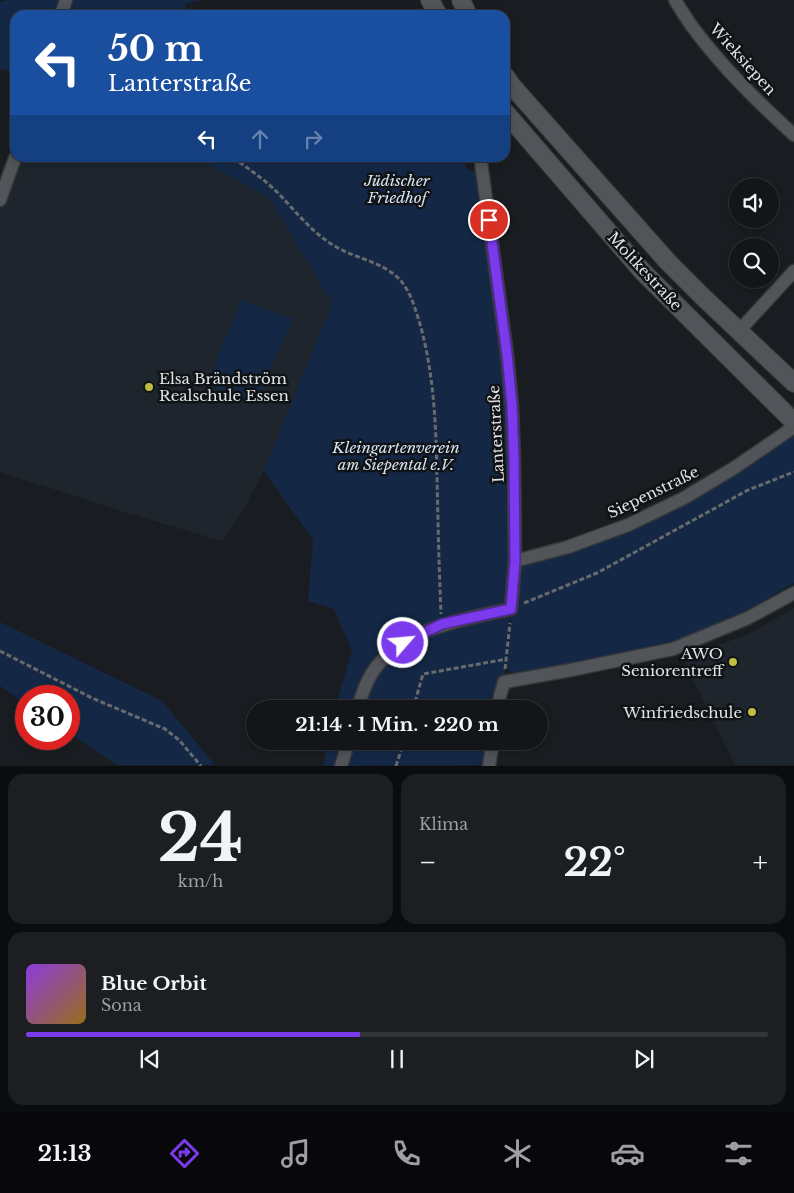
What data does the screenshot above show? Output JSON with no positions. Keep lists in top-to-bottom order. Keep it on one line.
{"streets":{"street":["Wieksiepen","Moltkestraße","Lanterstraße","Siepenstraße"]},"crossings":[["Lanterstraße","Siepenstraße"]],"parks":["Jüdischer Friedhof","Kleingartenverein am Siepental e.V."],"places":["Elsa Brändström Realschule Essen","AWO Seniorentreff","Winfriedschule"],"page":{"turn":["50 m","Lanterstraße"],"limit":"30","trip":"21:14 · 1 Min. · 220 m","tile":[["24","km/h"],"Klima"],"heat":["−","22°","+"],"song":["Blue Orbit","Sona"],"tabs":"21:13"}}
